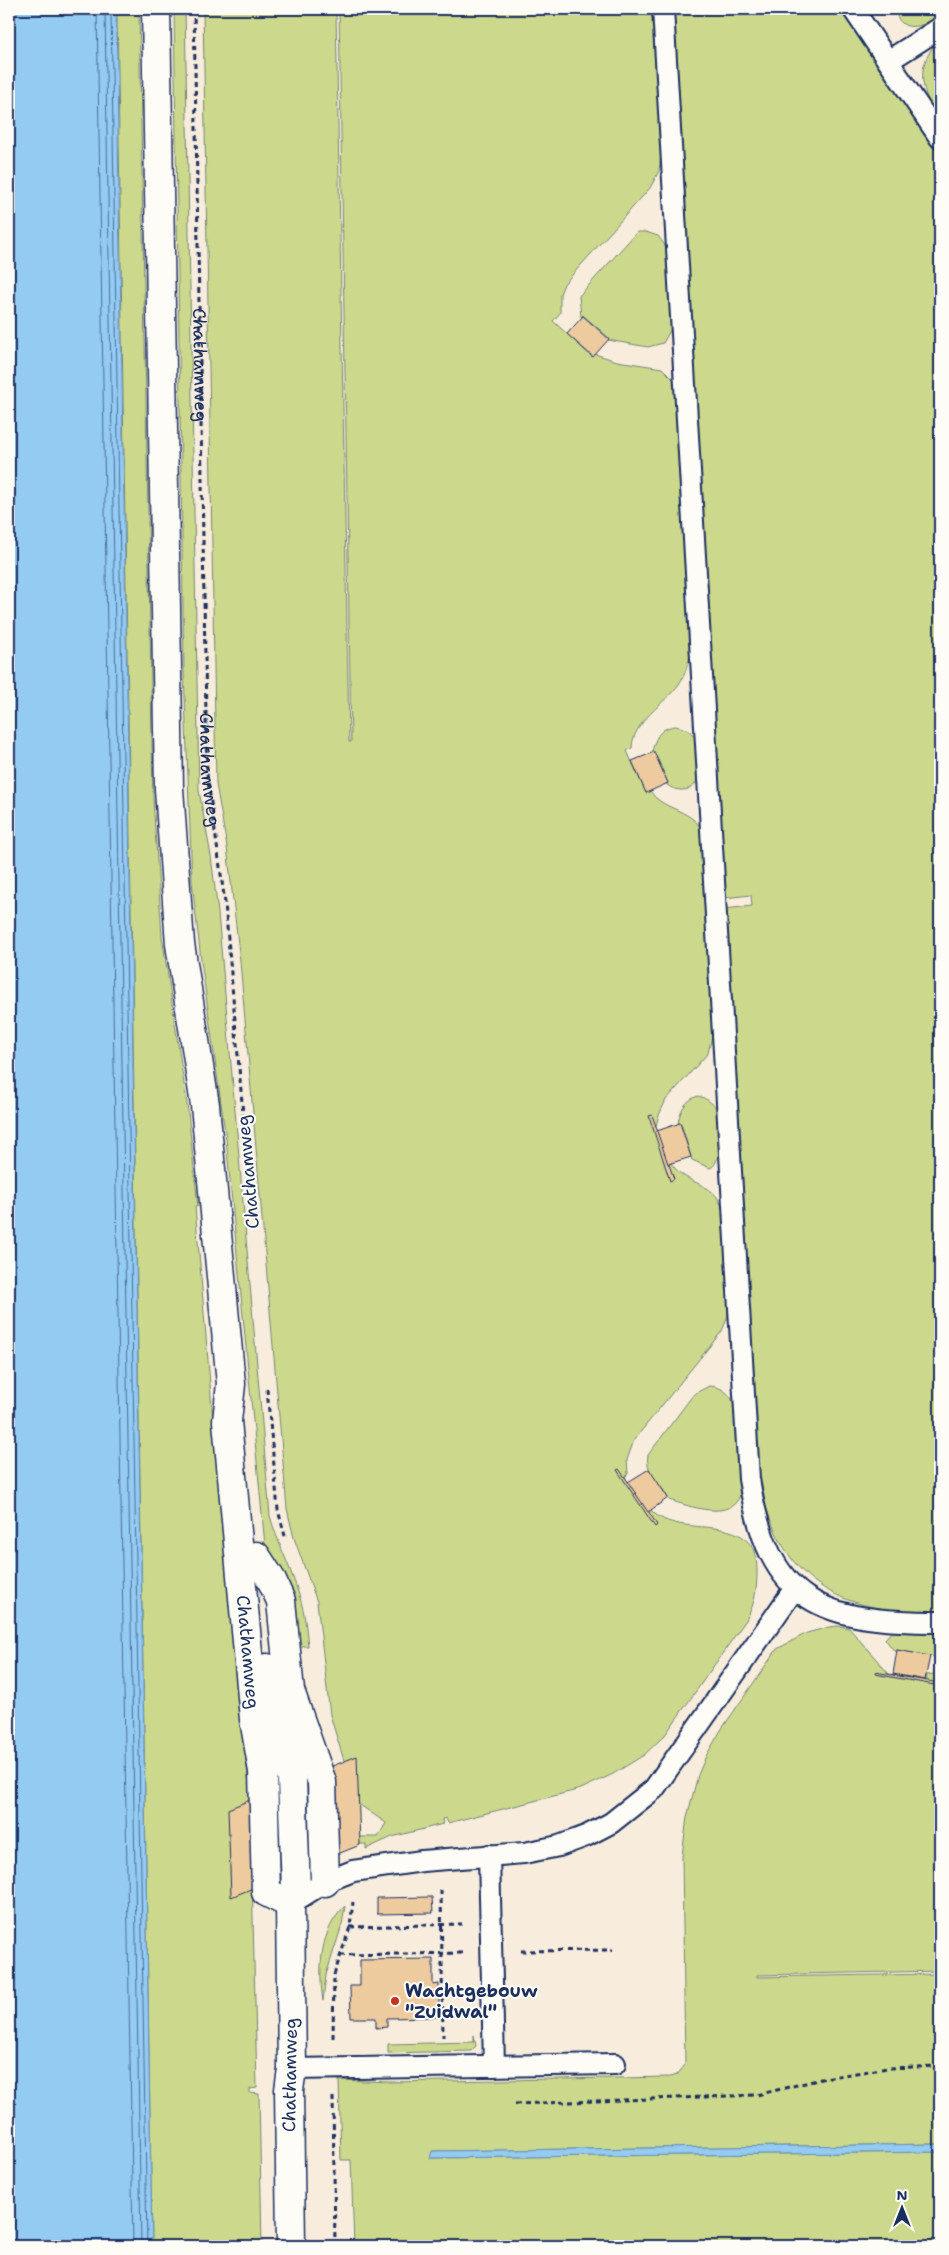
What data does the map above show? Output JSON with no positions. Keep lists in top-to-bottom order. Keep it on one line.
{"streets":{"street":["Chathamweg"]},"places":["Wachtgebouw \"Zuidwal\""],"north":"top"}
